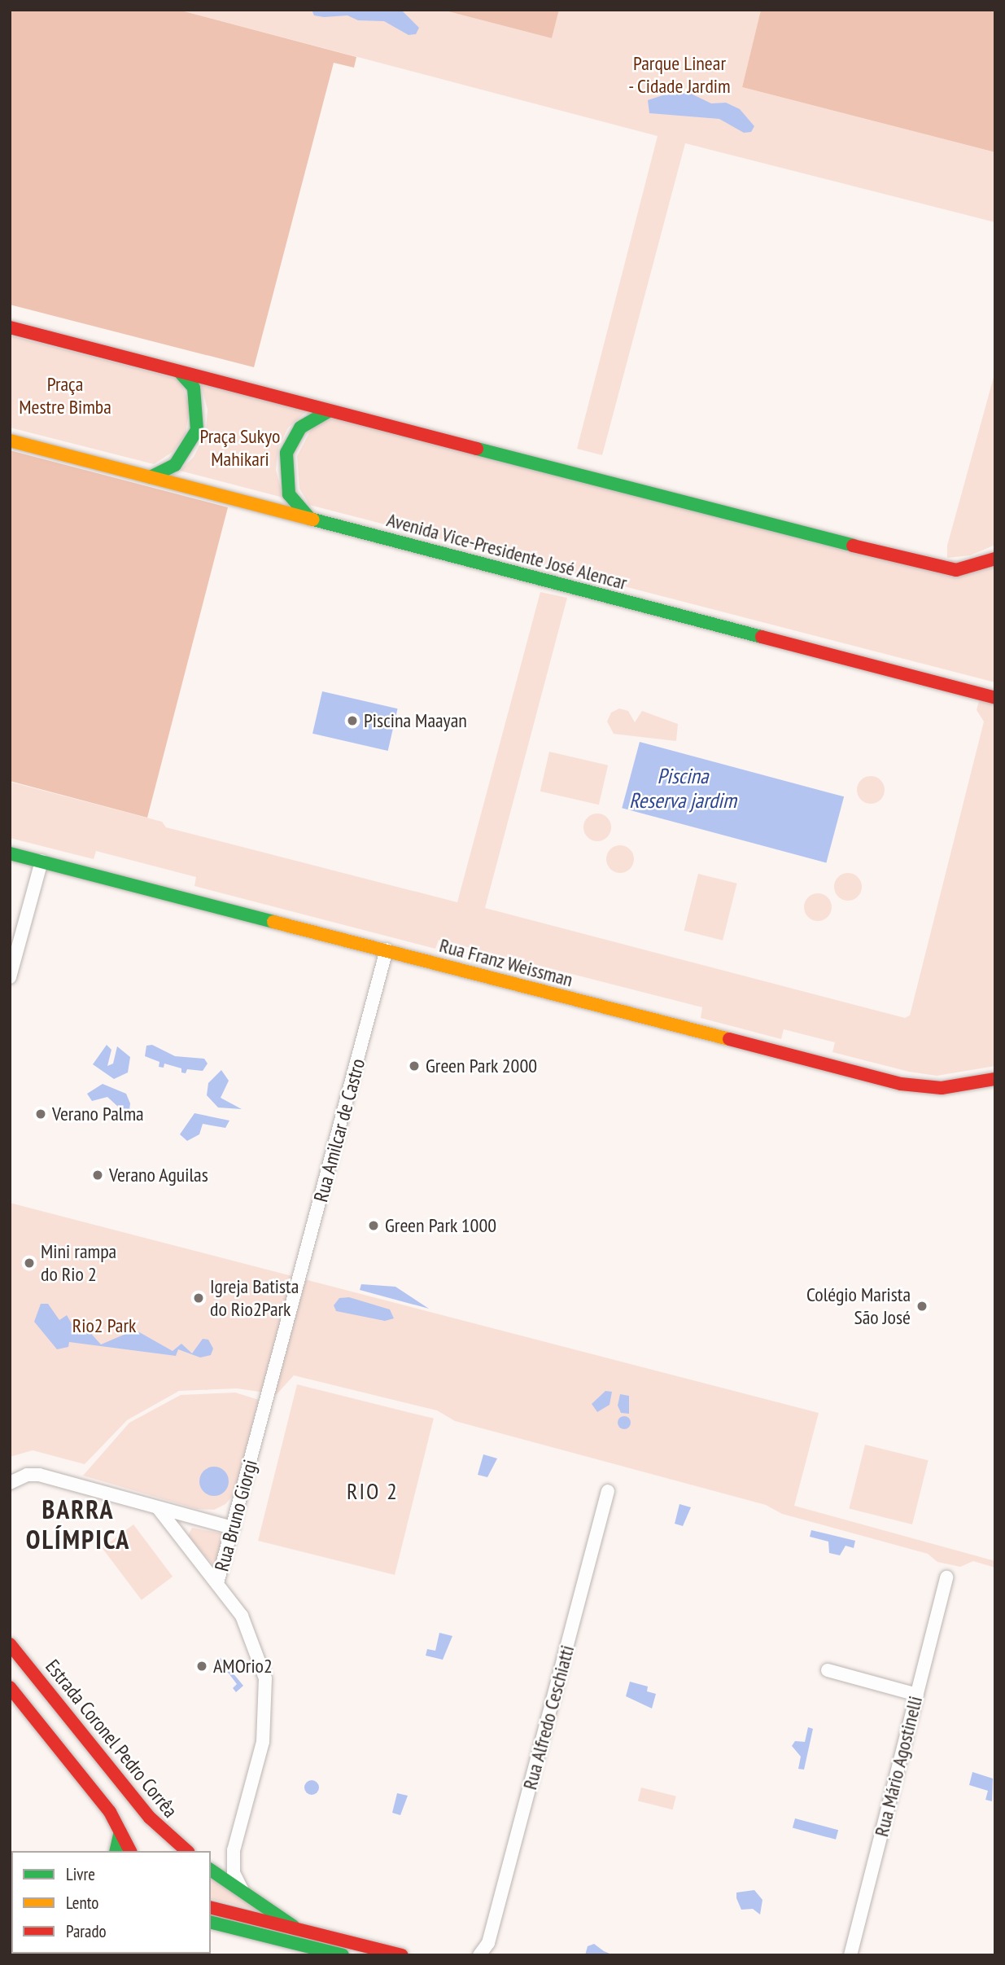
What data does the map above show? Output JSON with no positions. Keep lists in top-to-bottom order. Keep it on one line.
{"streets":{"main road":["Avenida Vice-Presidente José Alencar","Rua Franz Weissman","Estrada Coronel Pedro Corrêa"],"street":["Rua Amilcar de Castro","Rua Bruno Giorgi","Rua Alfredo Ceschiatti","Rua Mário Agostinelli"]},"crossings":[["Rua Franz Weissman","Rua Amilcar de Castro"],["Rua Amilcar de Castro","Rua Bruno Giorgi"]],"districts":["RIO 2","BARRA OLÍMPICA"],"water":["Piscina Reserva jardim"],"parks":["Parque Linear - Cidade Jardim","Praça Mestre Bimba","Praça Sukyo Mahikari","Rio2 Park"],"places":["Piscina Maayan","Green Park 2000","Verano Palma","Verano Aguilas","Green Park 1000","Mini rampa do Rio 2","Igreja Batista do Rio2Park","Colégio Marista São José","AMOrio2"],"legend":["Livre","Lento","Parado"]}
